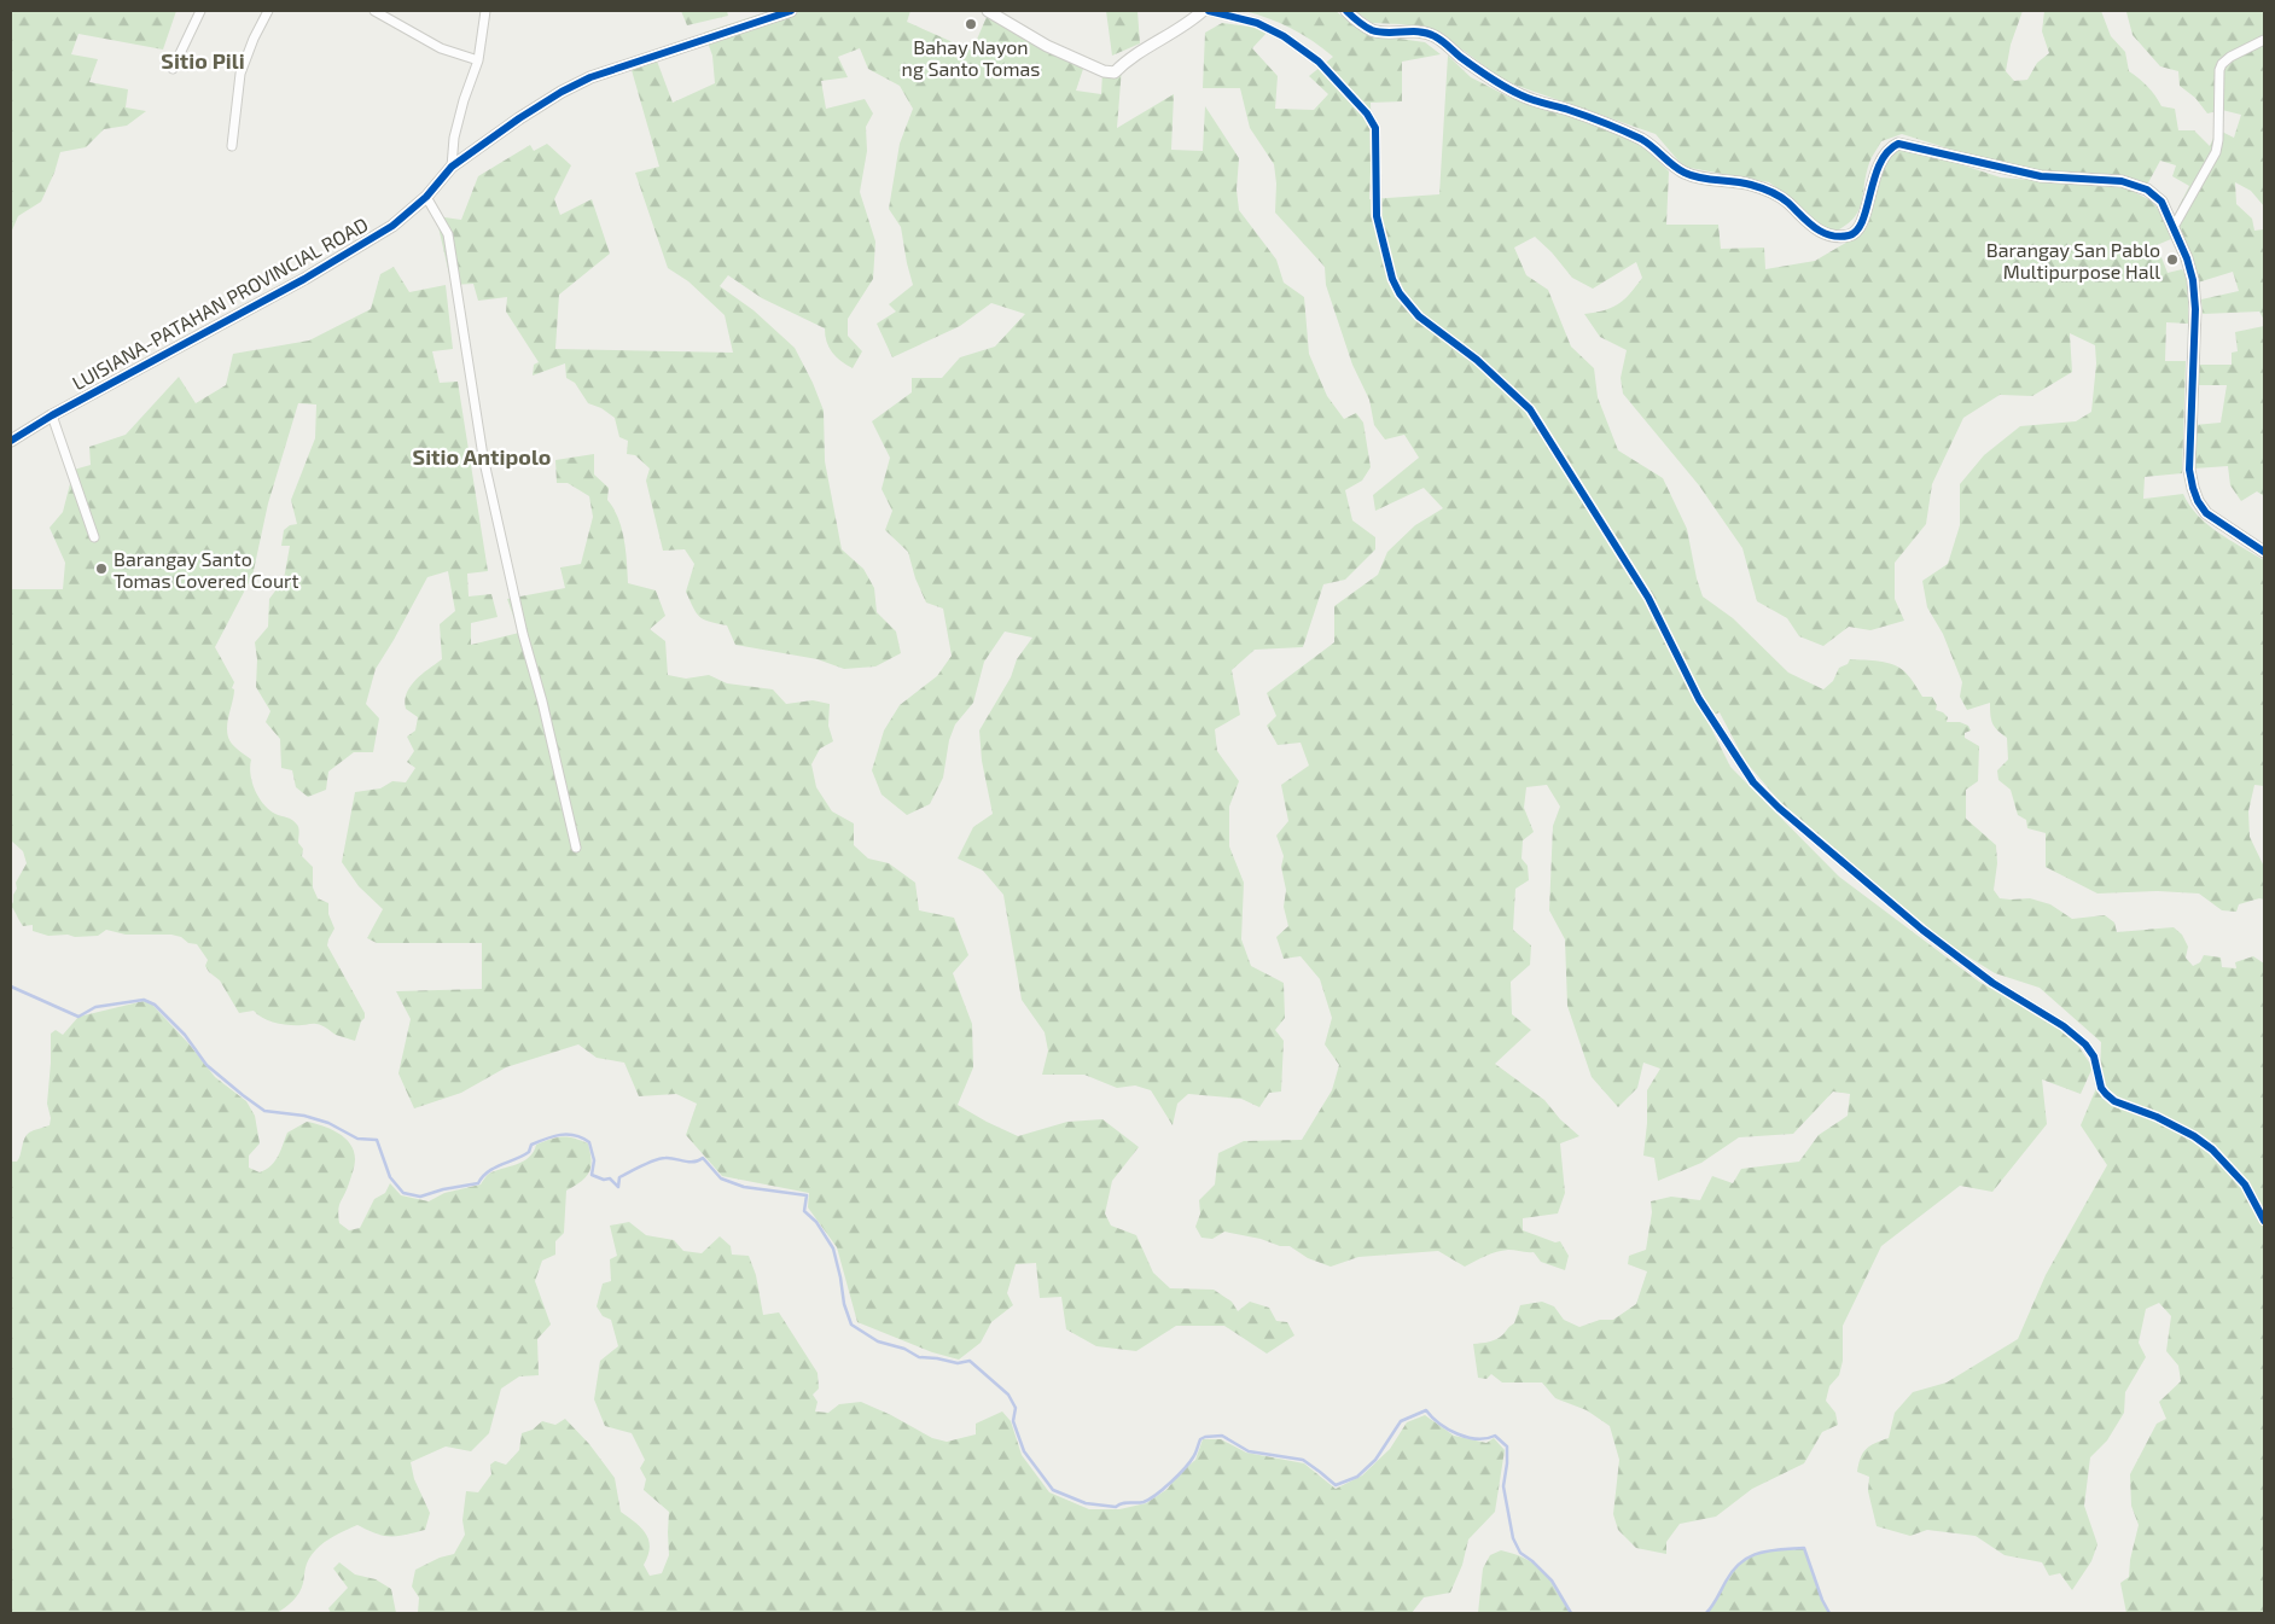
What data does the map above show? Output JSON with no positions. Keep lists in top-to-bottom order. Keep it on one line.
{"streets":{"street":["LUISIANA-PATAHAN PROVINCIAL ROAD"]},"districts":["Sitio Pili","Sitio Antipolo"],"places":["Bahay Nayon ng Santo Tomas","Barangay San Pablo Multipurpose Hall","Barangay Santo Tomas Covered Court"]}
